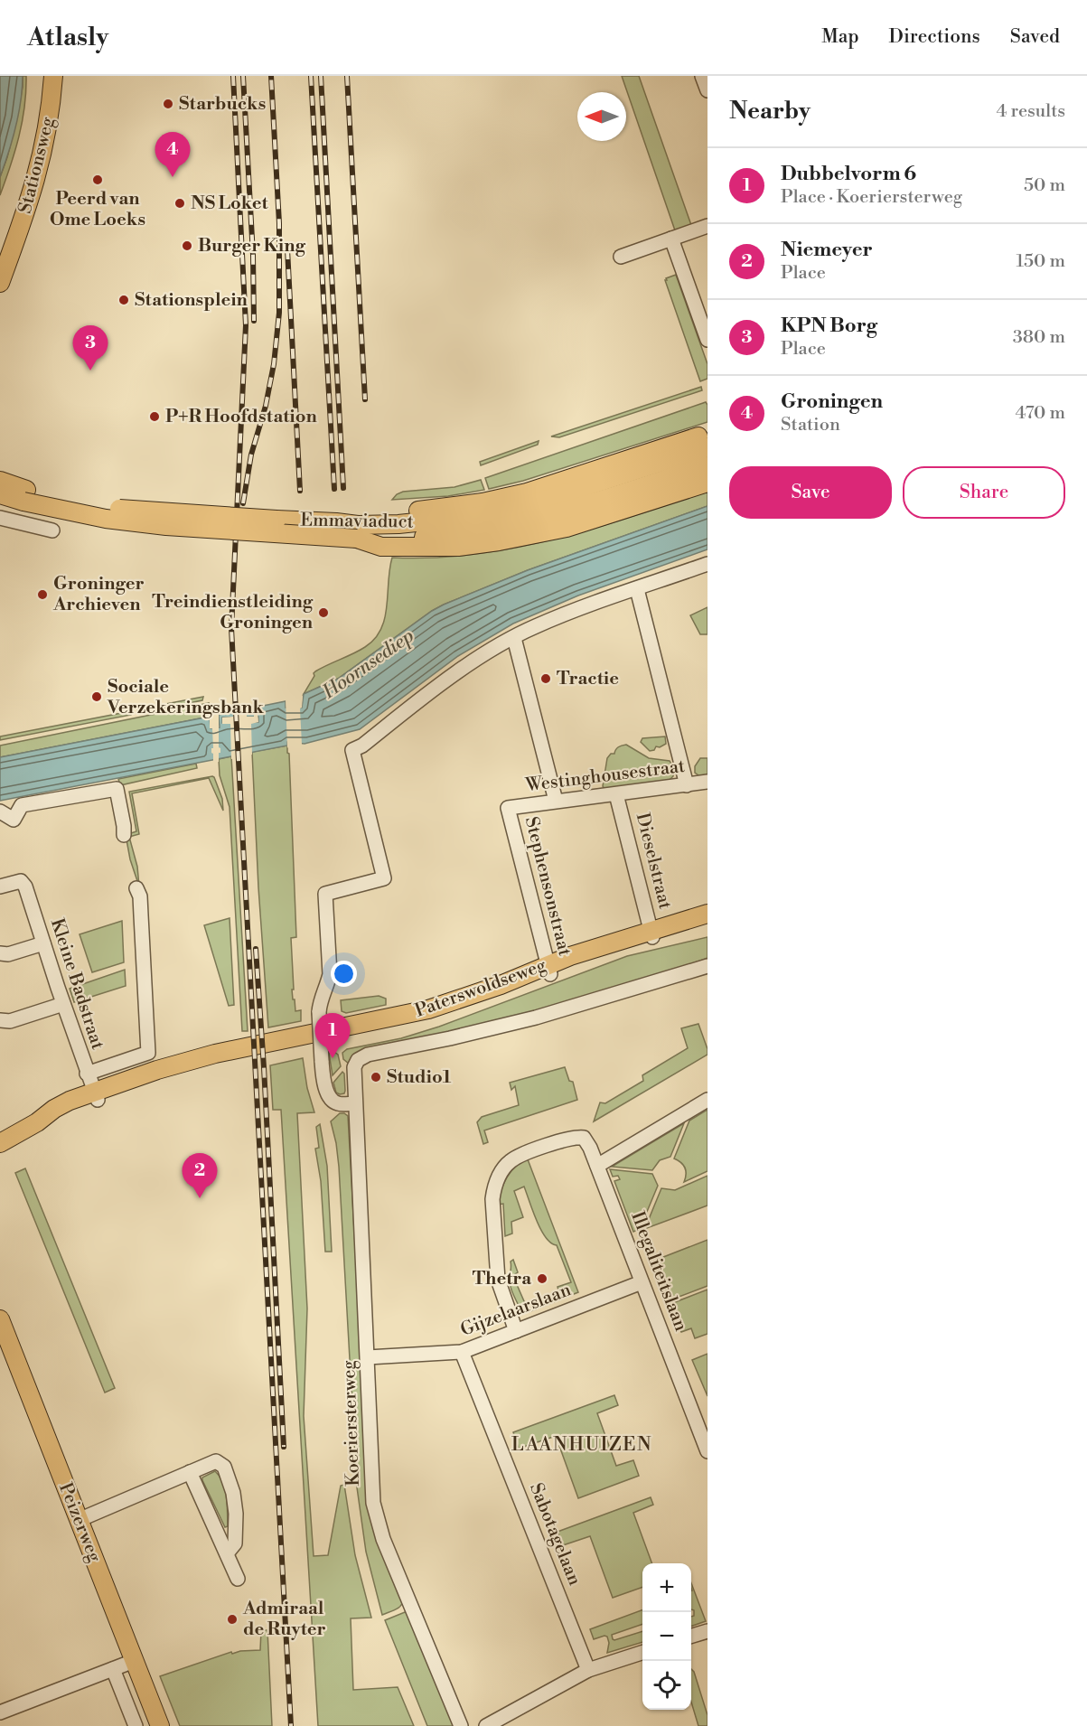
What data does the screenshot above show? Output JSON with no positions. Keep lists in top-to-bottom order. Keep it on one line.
{"streets":{"main road":["Stationsweg","Emmaviaduct","Paterswoldseweg","Peizerweg"],"street":["Westinghousestraat","Dieselstraat","Stephensonstraat","Kleine Badstraat","Illegaliteitslaan","Gijzelaarslaan","Koeriersterweg","Sabotagelaan"]},"crossings":[["Westinghousestraat","Dieselstraat"],["Westinghousestraat","Stephensonstraat"],["Dieselstraat","Paterswoldseweg"],["Stephensonstraat","Paterswoldseweg"],["Kleine Badstraat","Paterswoldseweg"],["Paterswoldseweg","Koeriersterweg"],["Illegaliteitslaan","Gijzelaarslaan"],["Gijzelaarslaan","Koeriersterweg"],["Gijzelaarslaan","Sabotagelaan"]],"districts":["LAANHUIZEN"],"water":["Hoornsediep"],"places":["Starbucks","Peerd van Ome Loeks","NS Loket","Burger King","Stationsplein","P+R Hoofdstation","Groninger Archieven","Treindienstleiding Groningen","Tractie","Sociale Verzekeringsbank","Studio1","Thetra","Admiraal de Ruyter"],"north":"left","page":{"header":"Atlasly","nav":["Map","Directions","Saved"],"heading":["Nearby","4 results"],"pins":["4","3","1","2"],"list":[{"mark":"1","name":"Dubbelvorm 6","note":"Place · Koeriersterweg","value":"50 m"},{"mark":"2","name":"Niemeyer","note":"Place","value":"150 m"},{"mark":"3","name":"KPN Borg","note":"Place","value":"380 m"},{"mark":"4","name":"Groningen","note":"Station","value":"470 m"}],"buttons":["Save","Share"],"map_buttons":["+","−"]}}
